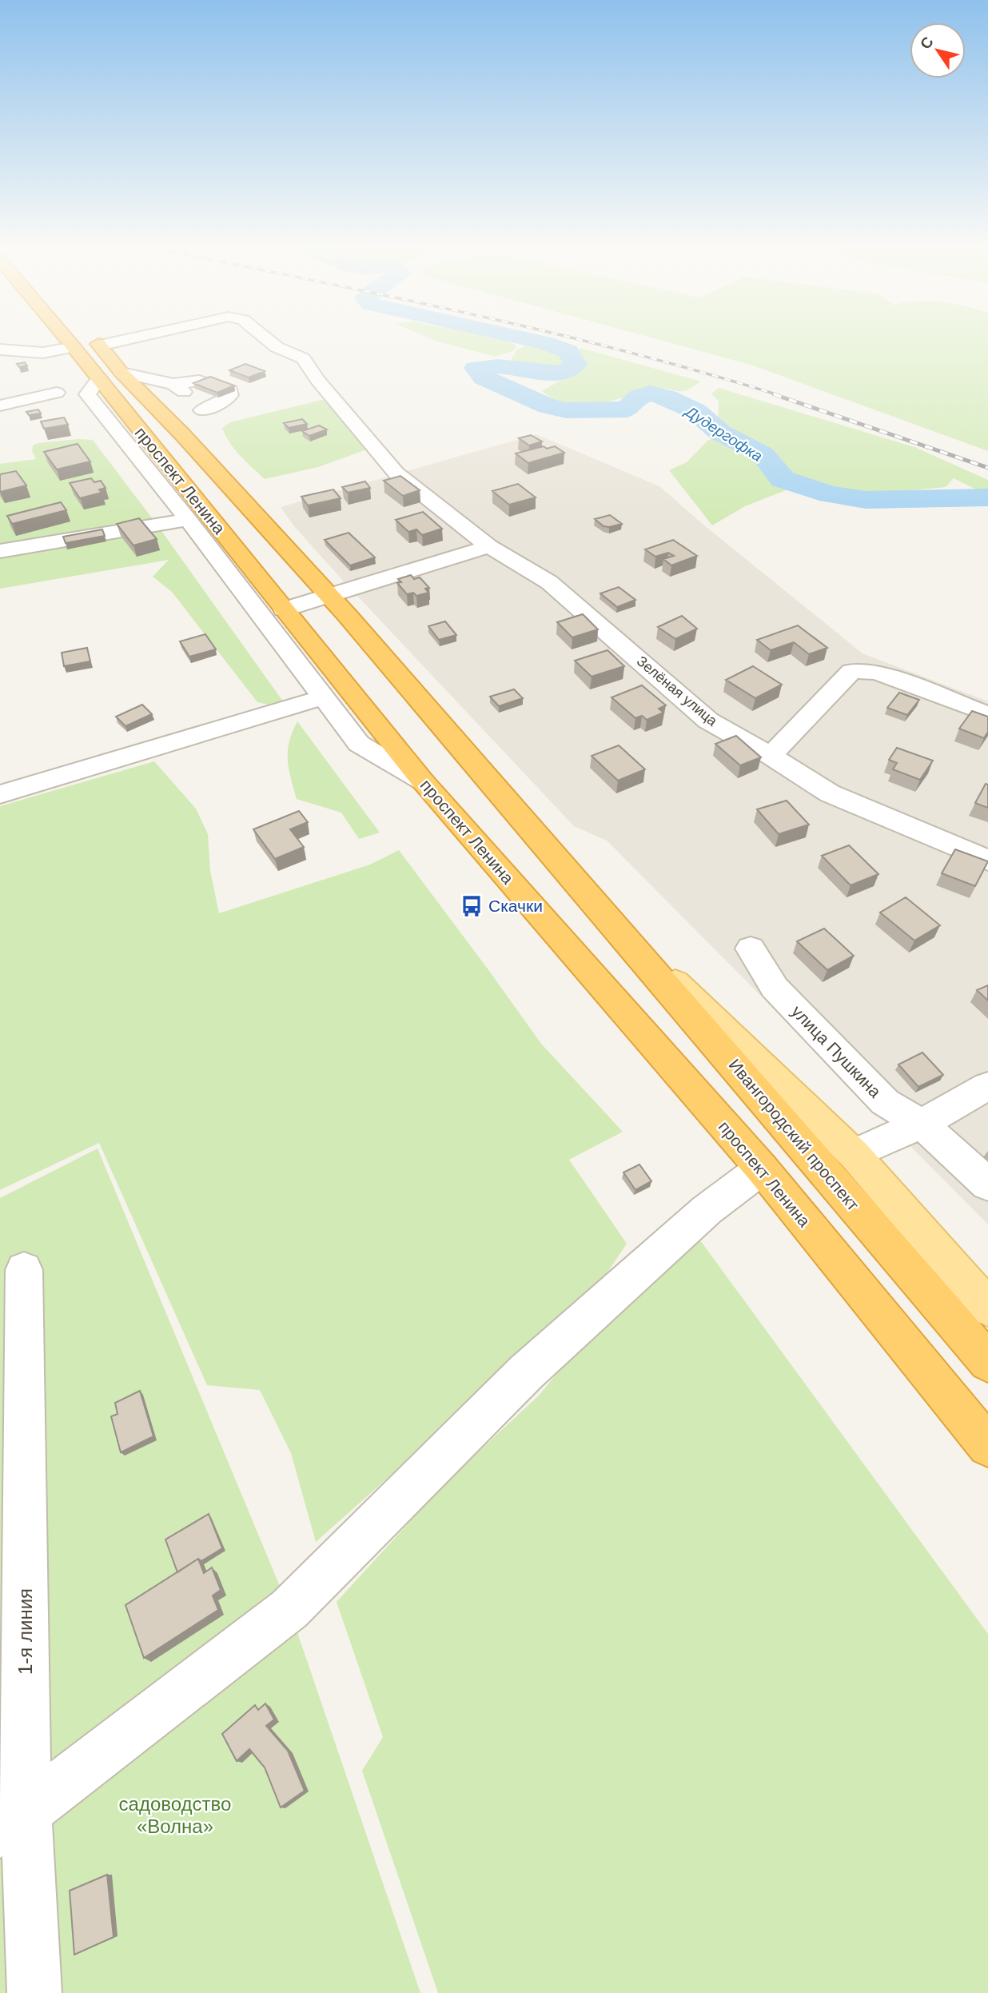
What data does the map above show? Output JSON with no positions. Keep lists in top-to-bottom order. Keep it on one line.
{"streets":{"highway":["проспект Ленина","Ивангородский проспект"],"street":["Зелёная улица","улица Пушкина","1-я линия"]},"crossings":[["проспект Ленина","Зелёная улица"],["проспект Ленина","Ивангородский проспект"]],"water":["Дудергофка"],"parks":["садоводство «Волна»"],"places":{"bus stop":["Скачки"]},"north":"top left"}
